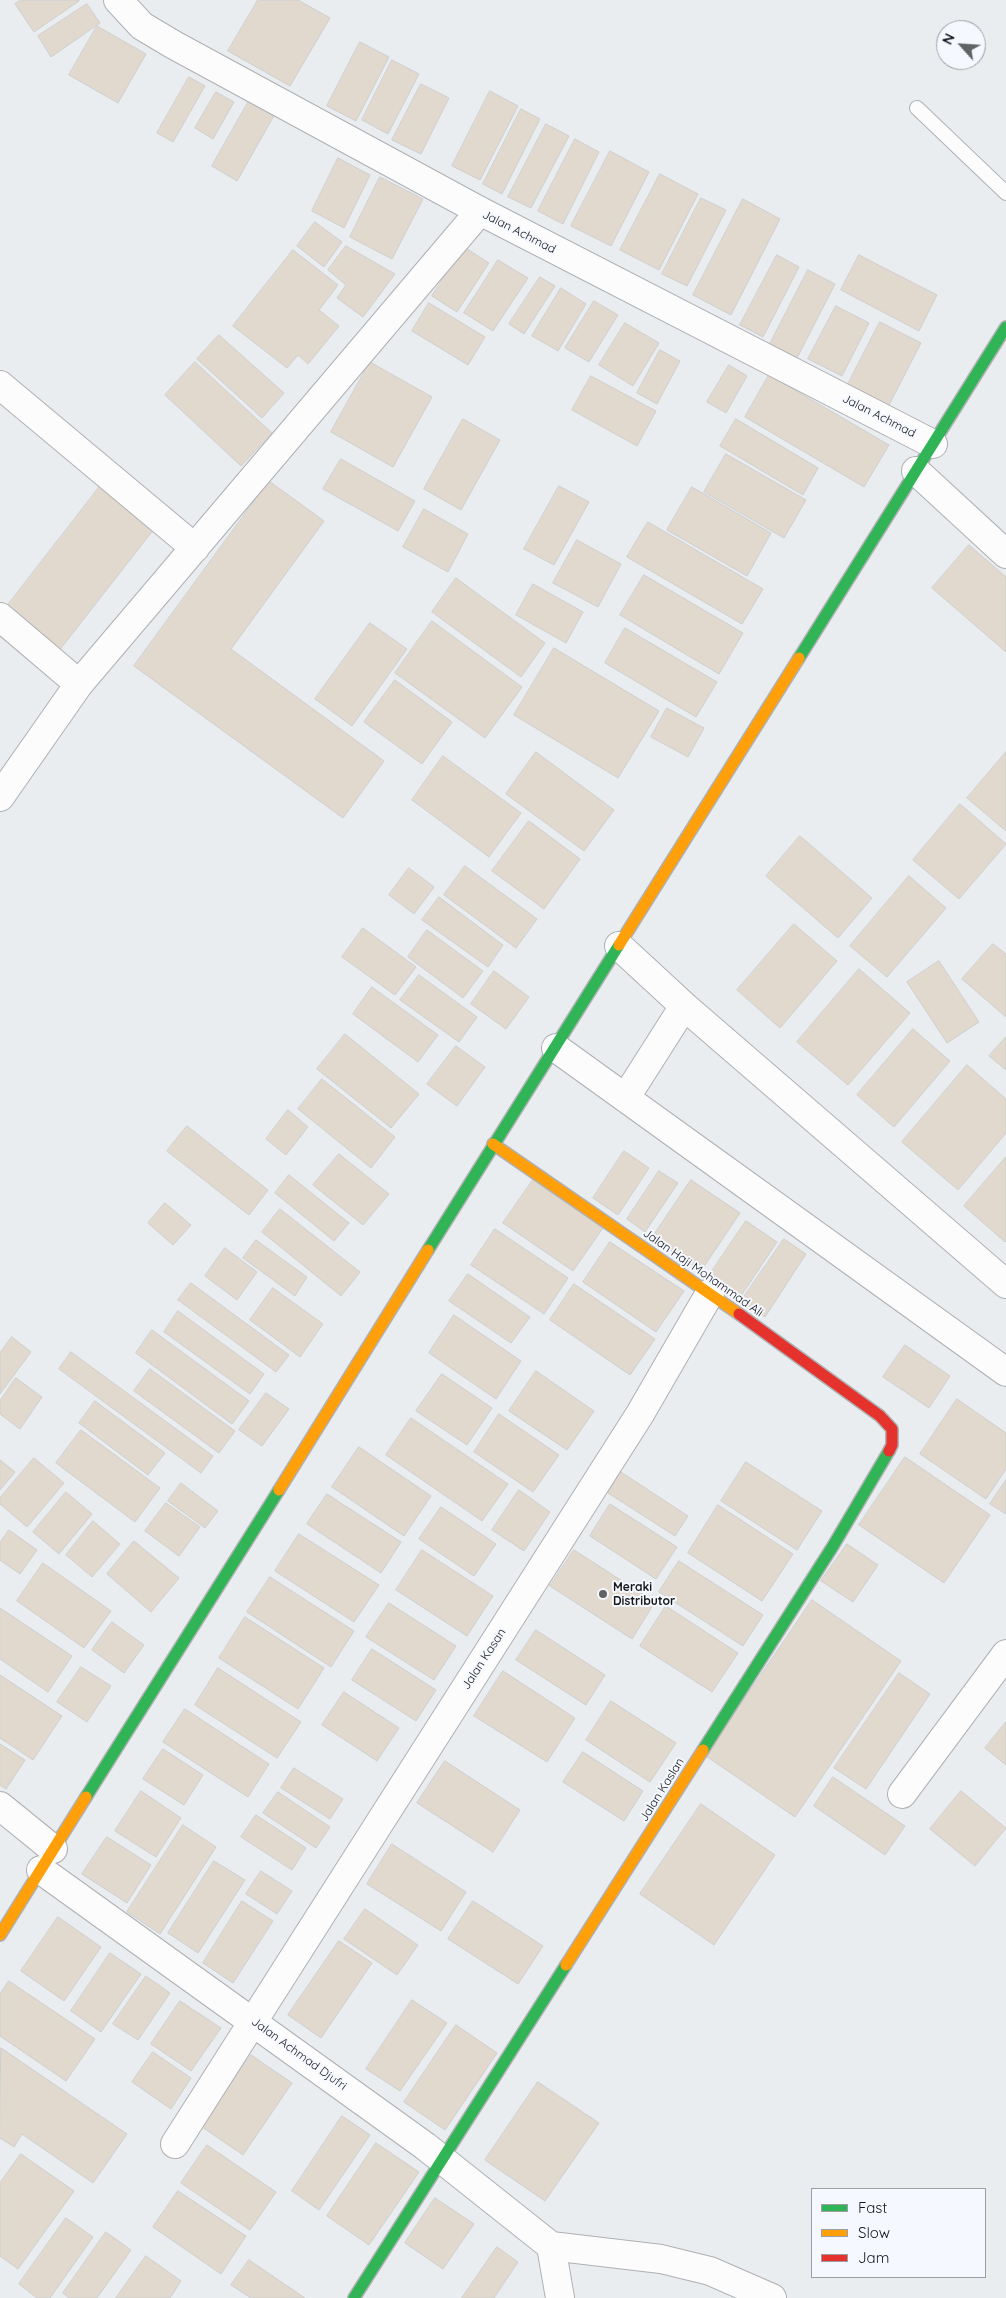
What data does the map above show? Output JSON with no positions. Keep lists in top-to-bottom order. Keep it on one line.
{"streets":{"street":["Jalan Achmad","Jalan Haji Mohammad Ali","Jalan Kasan","Jalan Kaslan","Jalan Achmad Djufri"]},"crossings":[["Jalan Haji Mohammad Ali","Jalan Kasan"],["Jalan Haji Mohammad Ali","Jalan Kaslan"],["Jalan Kasan","Jalan Achmad Djufri"],["Jalan Kaslan","Jalan Achmad Djufri"]],"places":["Meraki Distributor"],"legend":["Fast","Slow","Jam"],"north":"top left"}
